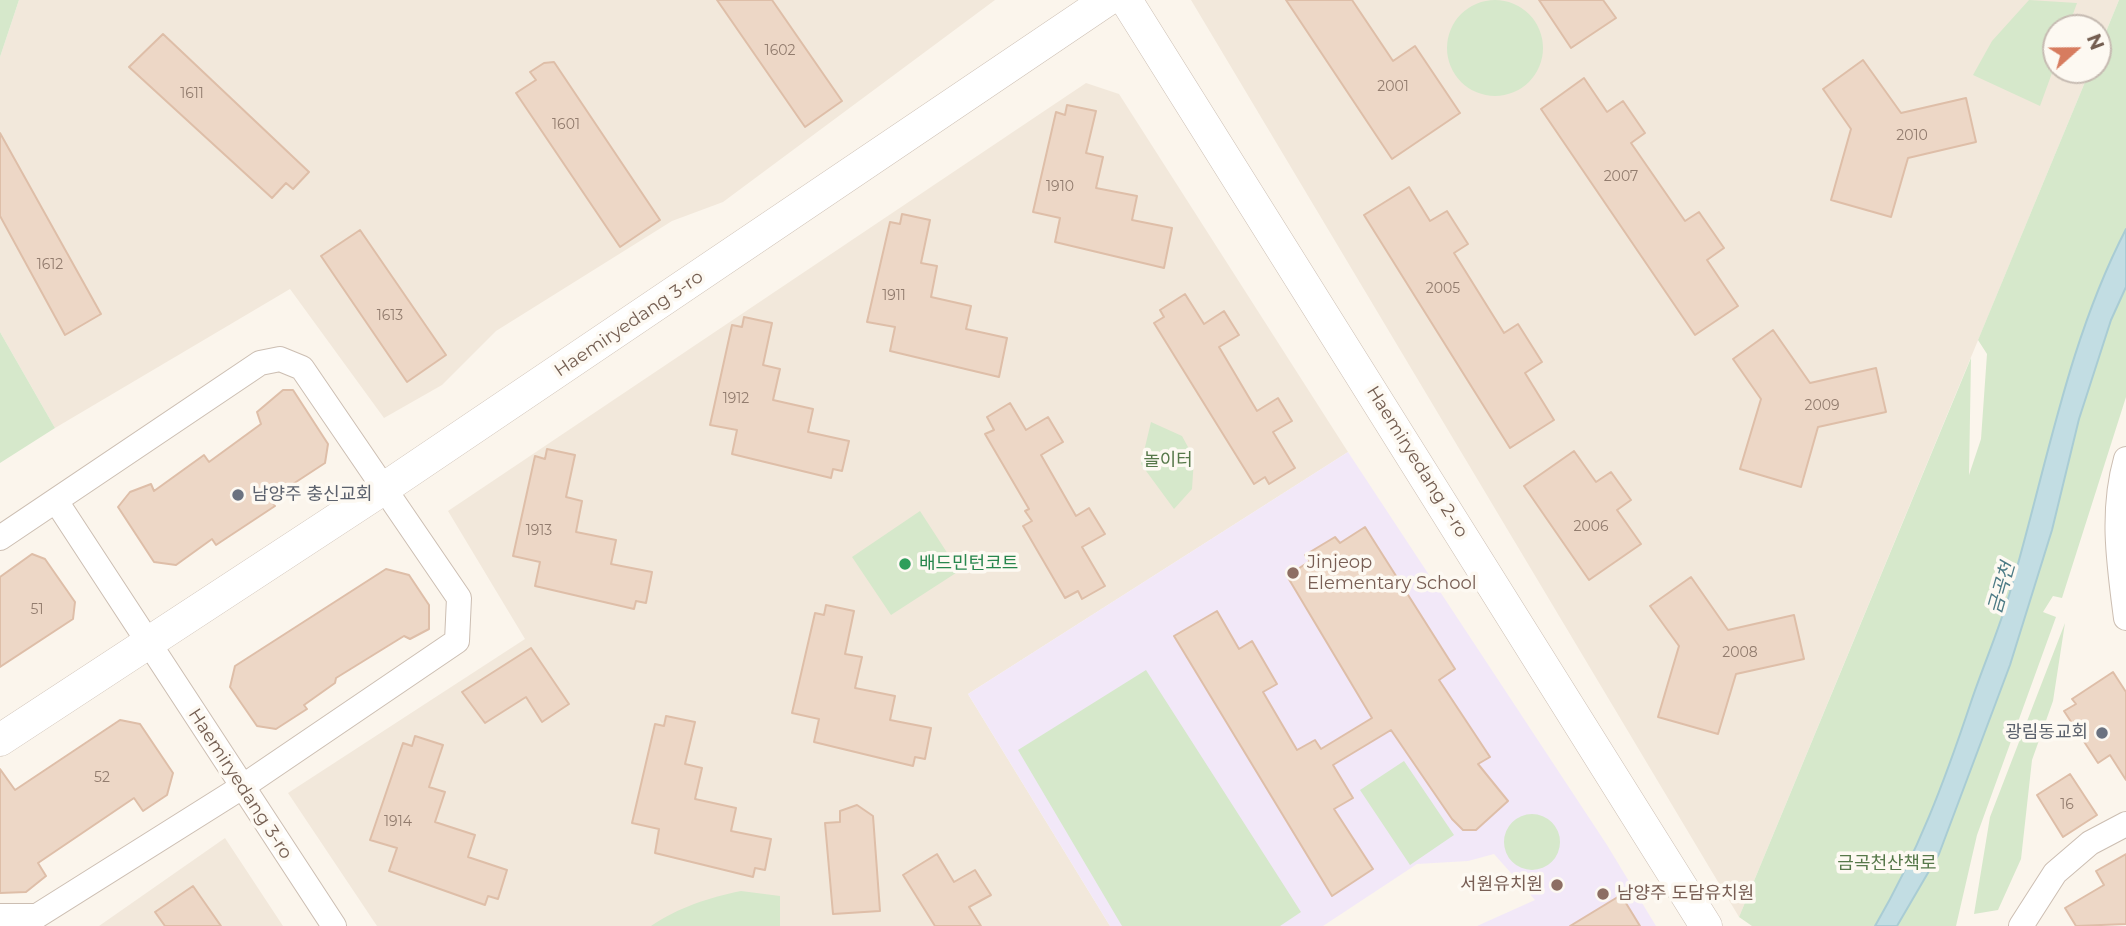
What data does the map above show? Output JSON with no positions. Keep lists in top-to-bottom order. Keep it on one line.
{"streets":{"street":["Haemiryedang 3-ro","Haemiryedang 2-ro"]},"water":["금곡천"],"parks":["놀이터","금곡천산책로"],"places":["남양주 충신교회","배드민턴코트","Jinjeop Elementary School","광림동교회","서원유치원","남양주 도담유치원"],"house_numbers":["1602","2001","1611","1601","2010","2007","1910","1612","2005","1911","1613","1912","2009","2006","1913","51","2008","52","16","1914"],"north":"right"}
